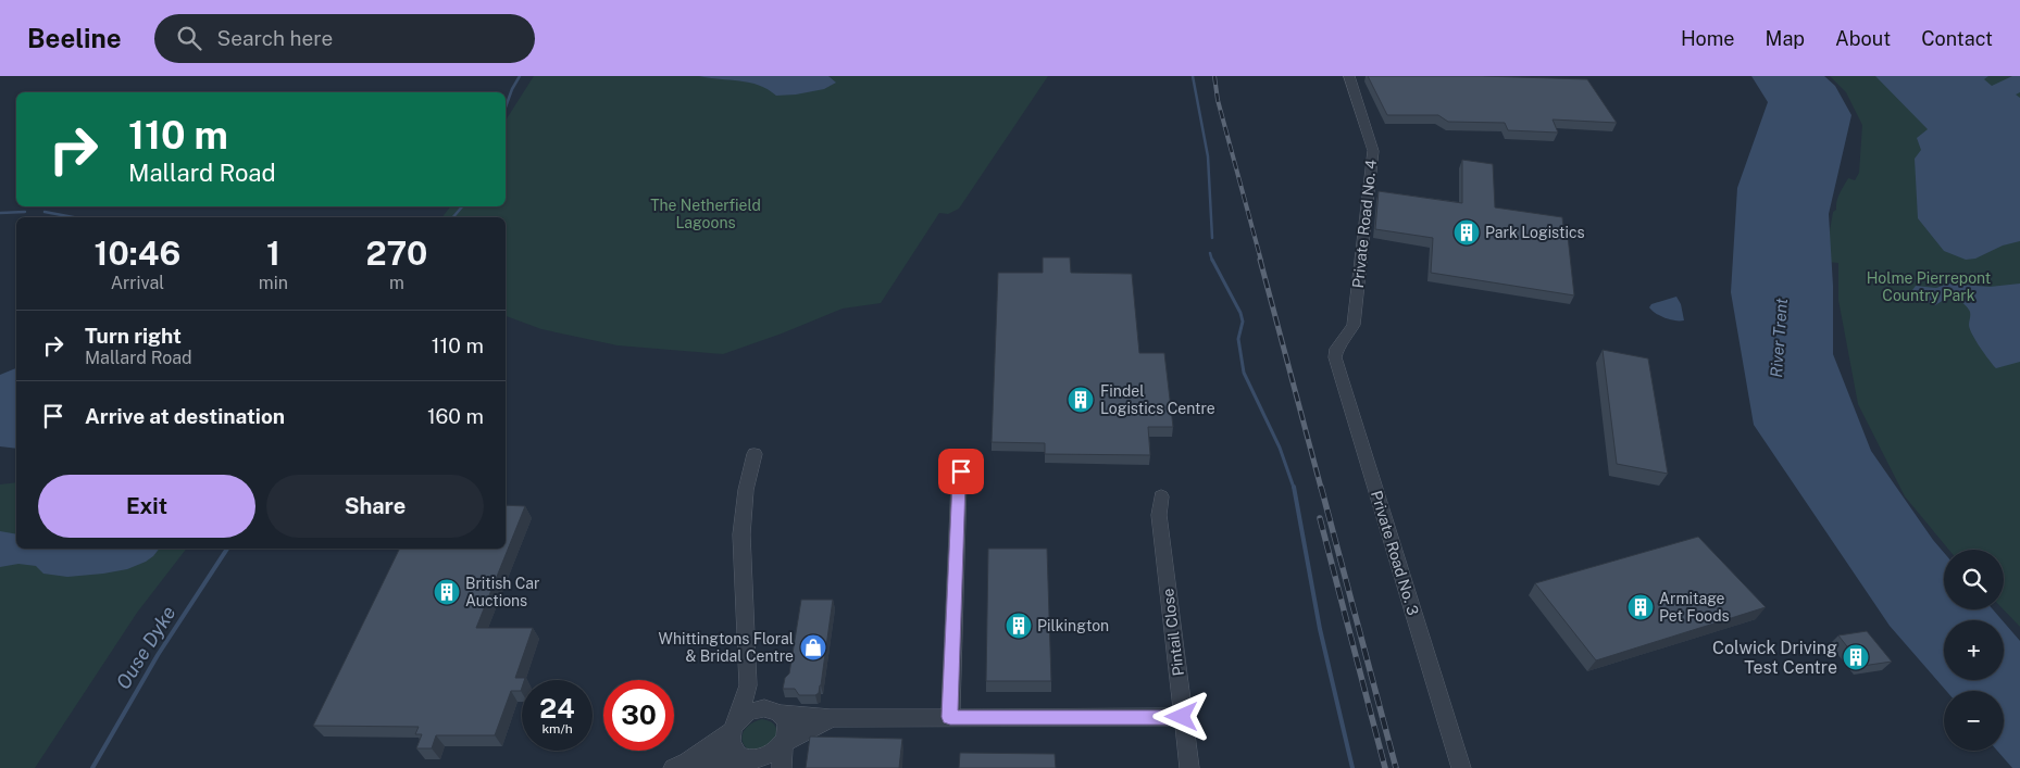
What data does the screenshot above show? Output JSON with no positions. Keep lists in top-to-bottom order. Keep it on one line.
{"streets":{"street":["Private Road No. 4","Private Road No. 3","Pintail Close"]},"crossings":[["Private Road No. 4","Private Road No. 3"]],"water":["River Trent","Ouse Dyke"],"parks":["The Netherfield Lagoons","Holme Pierrepont Country Park"],"places":{"building":["Park Logistics","Findel Logistics Centre","British Car Auctions","Armitage Pet Foods","Pilkington","Colwick Driving Test Centre"],"shop":["Whittingtons Floral & Bridal Centre"]},"page":{"header":"Beeline","search":"Search here","nav":["Home","Map","About","Contact"],"turn":["110 m","Mallard Road"],"eta":["10:46","Arrival","1","min","270","m"],"list":[{"name":"Turn right","note":"Mallard Road","value":"110 m"},{"name":"Arrive at destination","value":"160 m"}],"buttons":["Exit","Share"],"map_buttons":["+","−"],"speed":"24 km/h","limit":"30"}}
